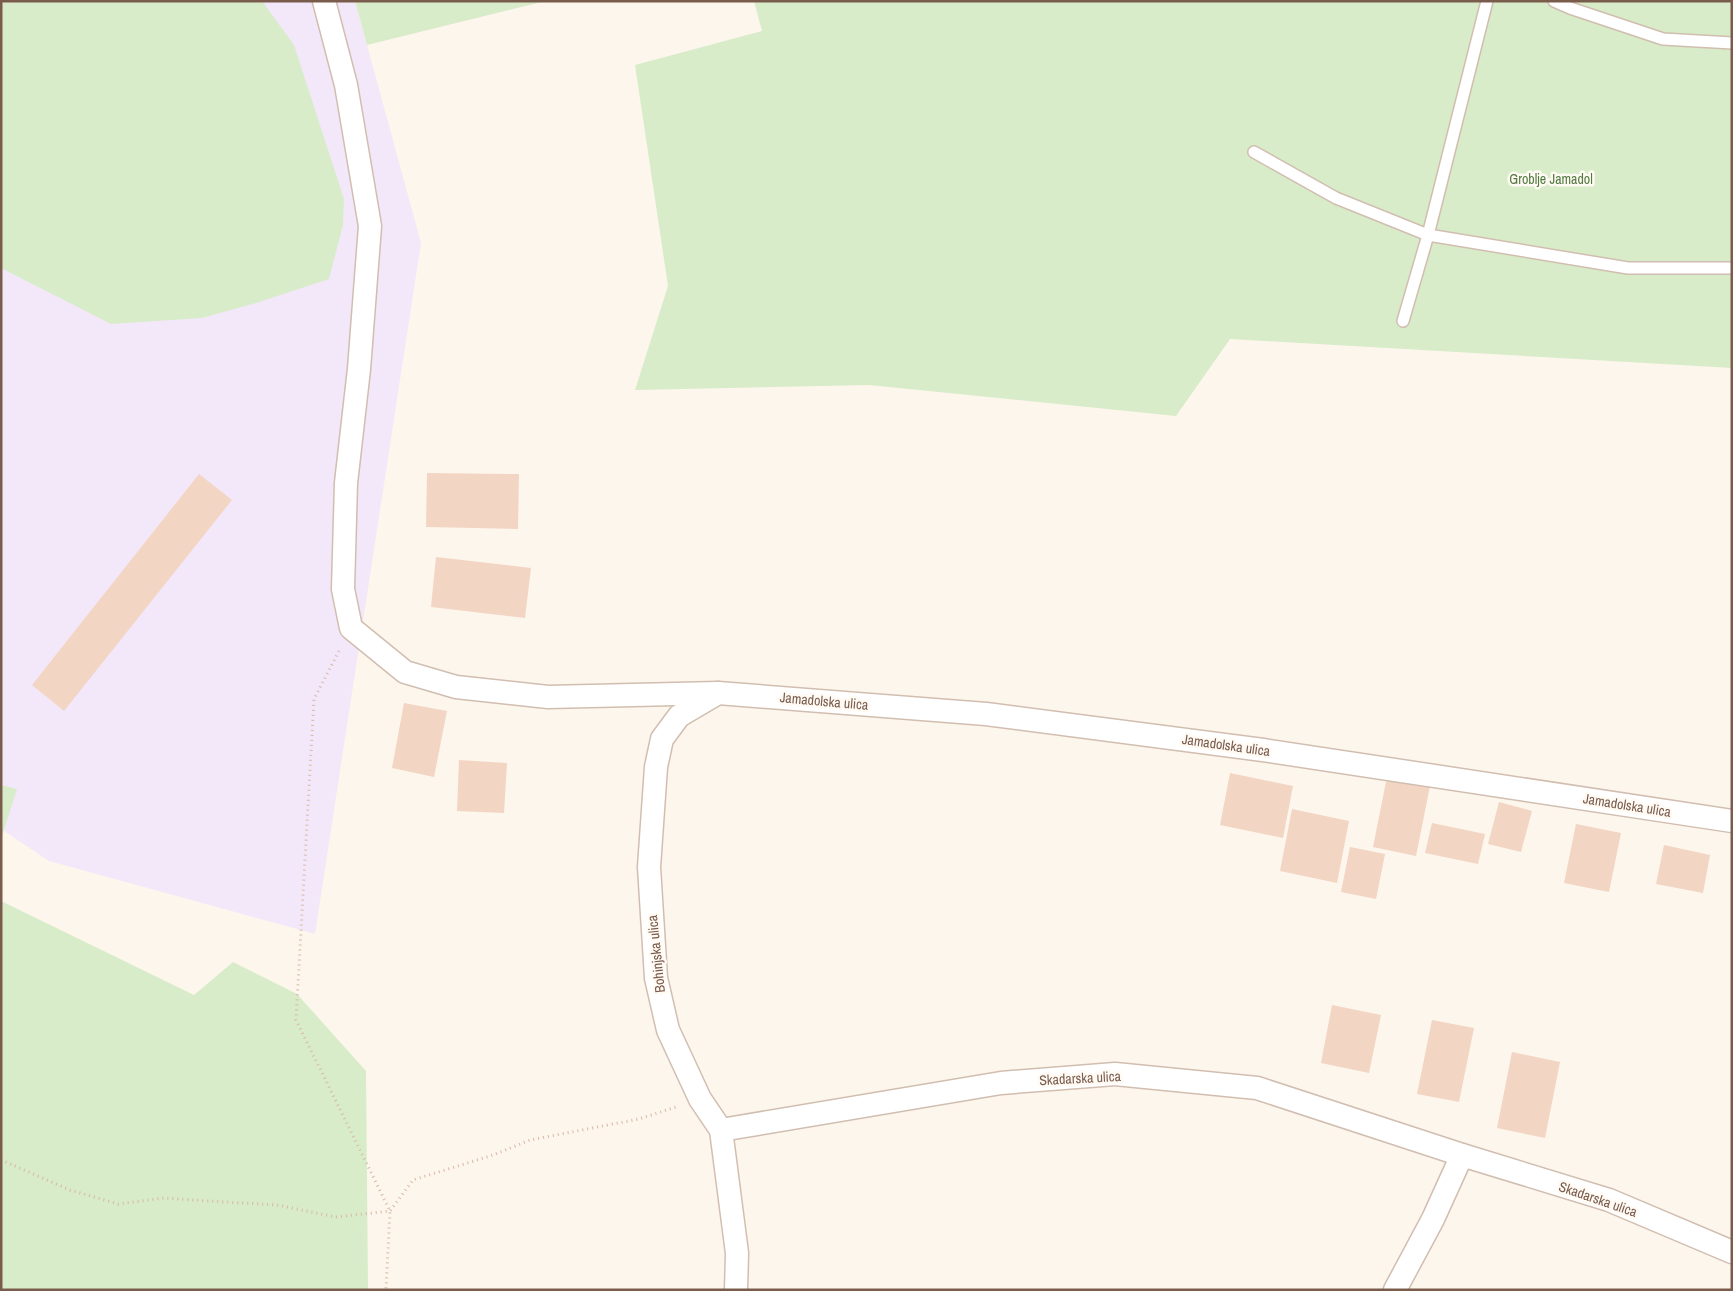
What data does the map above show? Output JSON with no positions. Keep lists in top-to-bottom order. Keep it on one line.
{"streets":{"street":["Jamadolska ulica","Bohinjska ulica","Skadarska ulica"]},"crossings":[["Jamadolska ulica","Bohinjska ulica"],["Bohinjska ulica","Skadarska ulica"]],"parks":["Groblje Jamadol"]}
